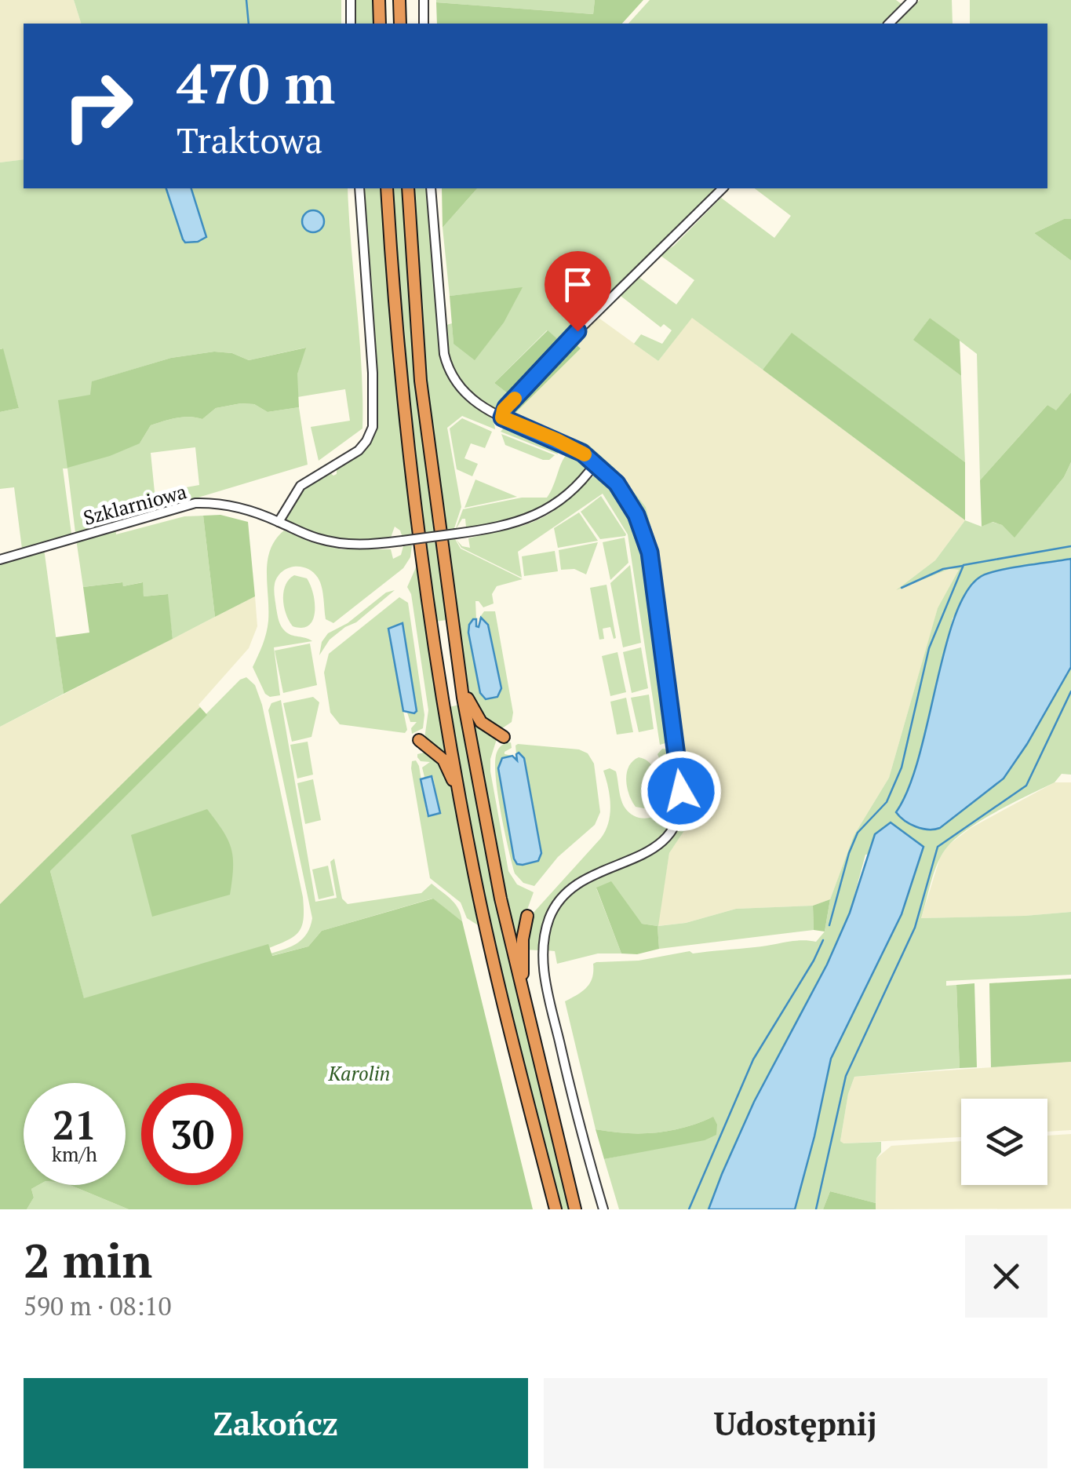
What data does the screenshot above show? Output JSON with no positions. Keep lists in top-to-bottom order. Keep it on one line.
{"streets":{"street":["Szklarniowa"]},"parks":["Karolin"],"page":{"turn":["470 m","Traktowa"],"speed":"21 km/h","limit":"30","heading":["2 min","590 m · 08:10"],"buttons":["Zakończ","Udostępnij"]}}
